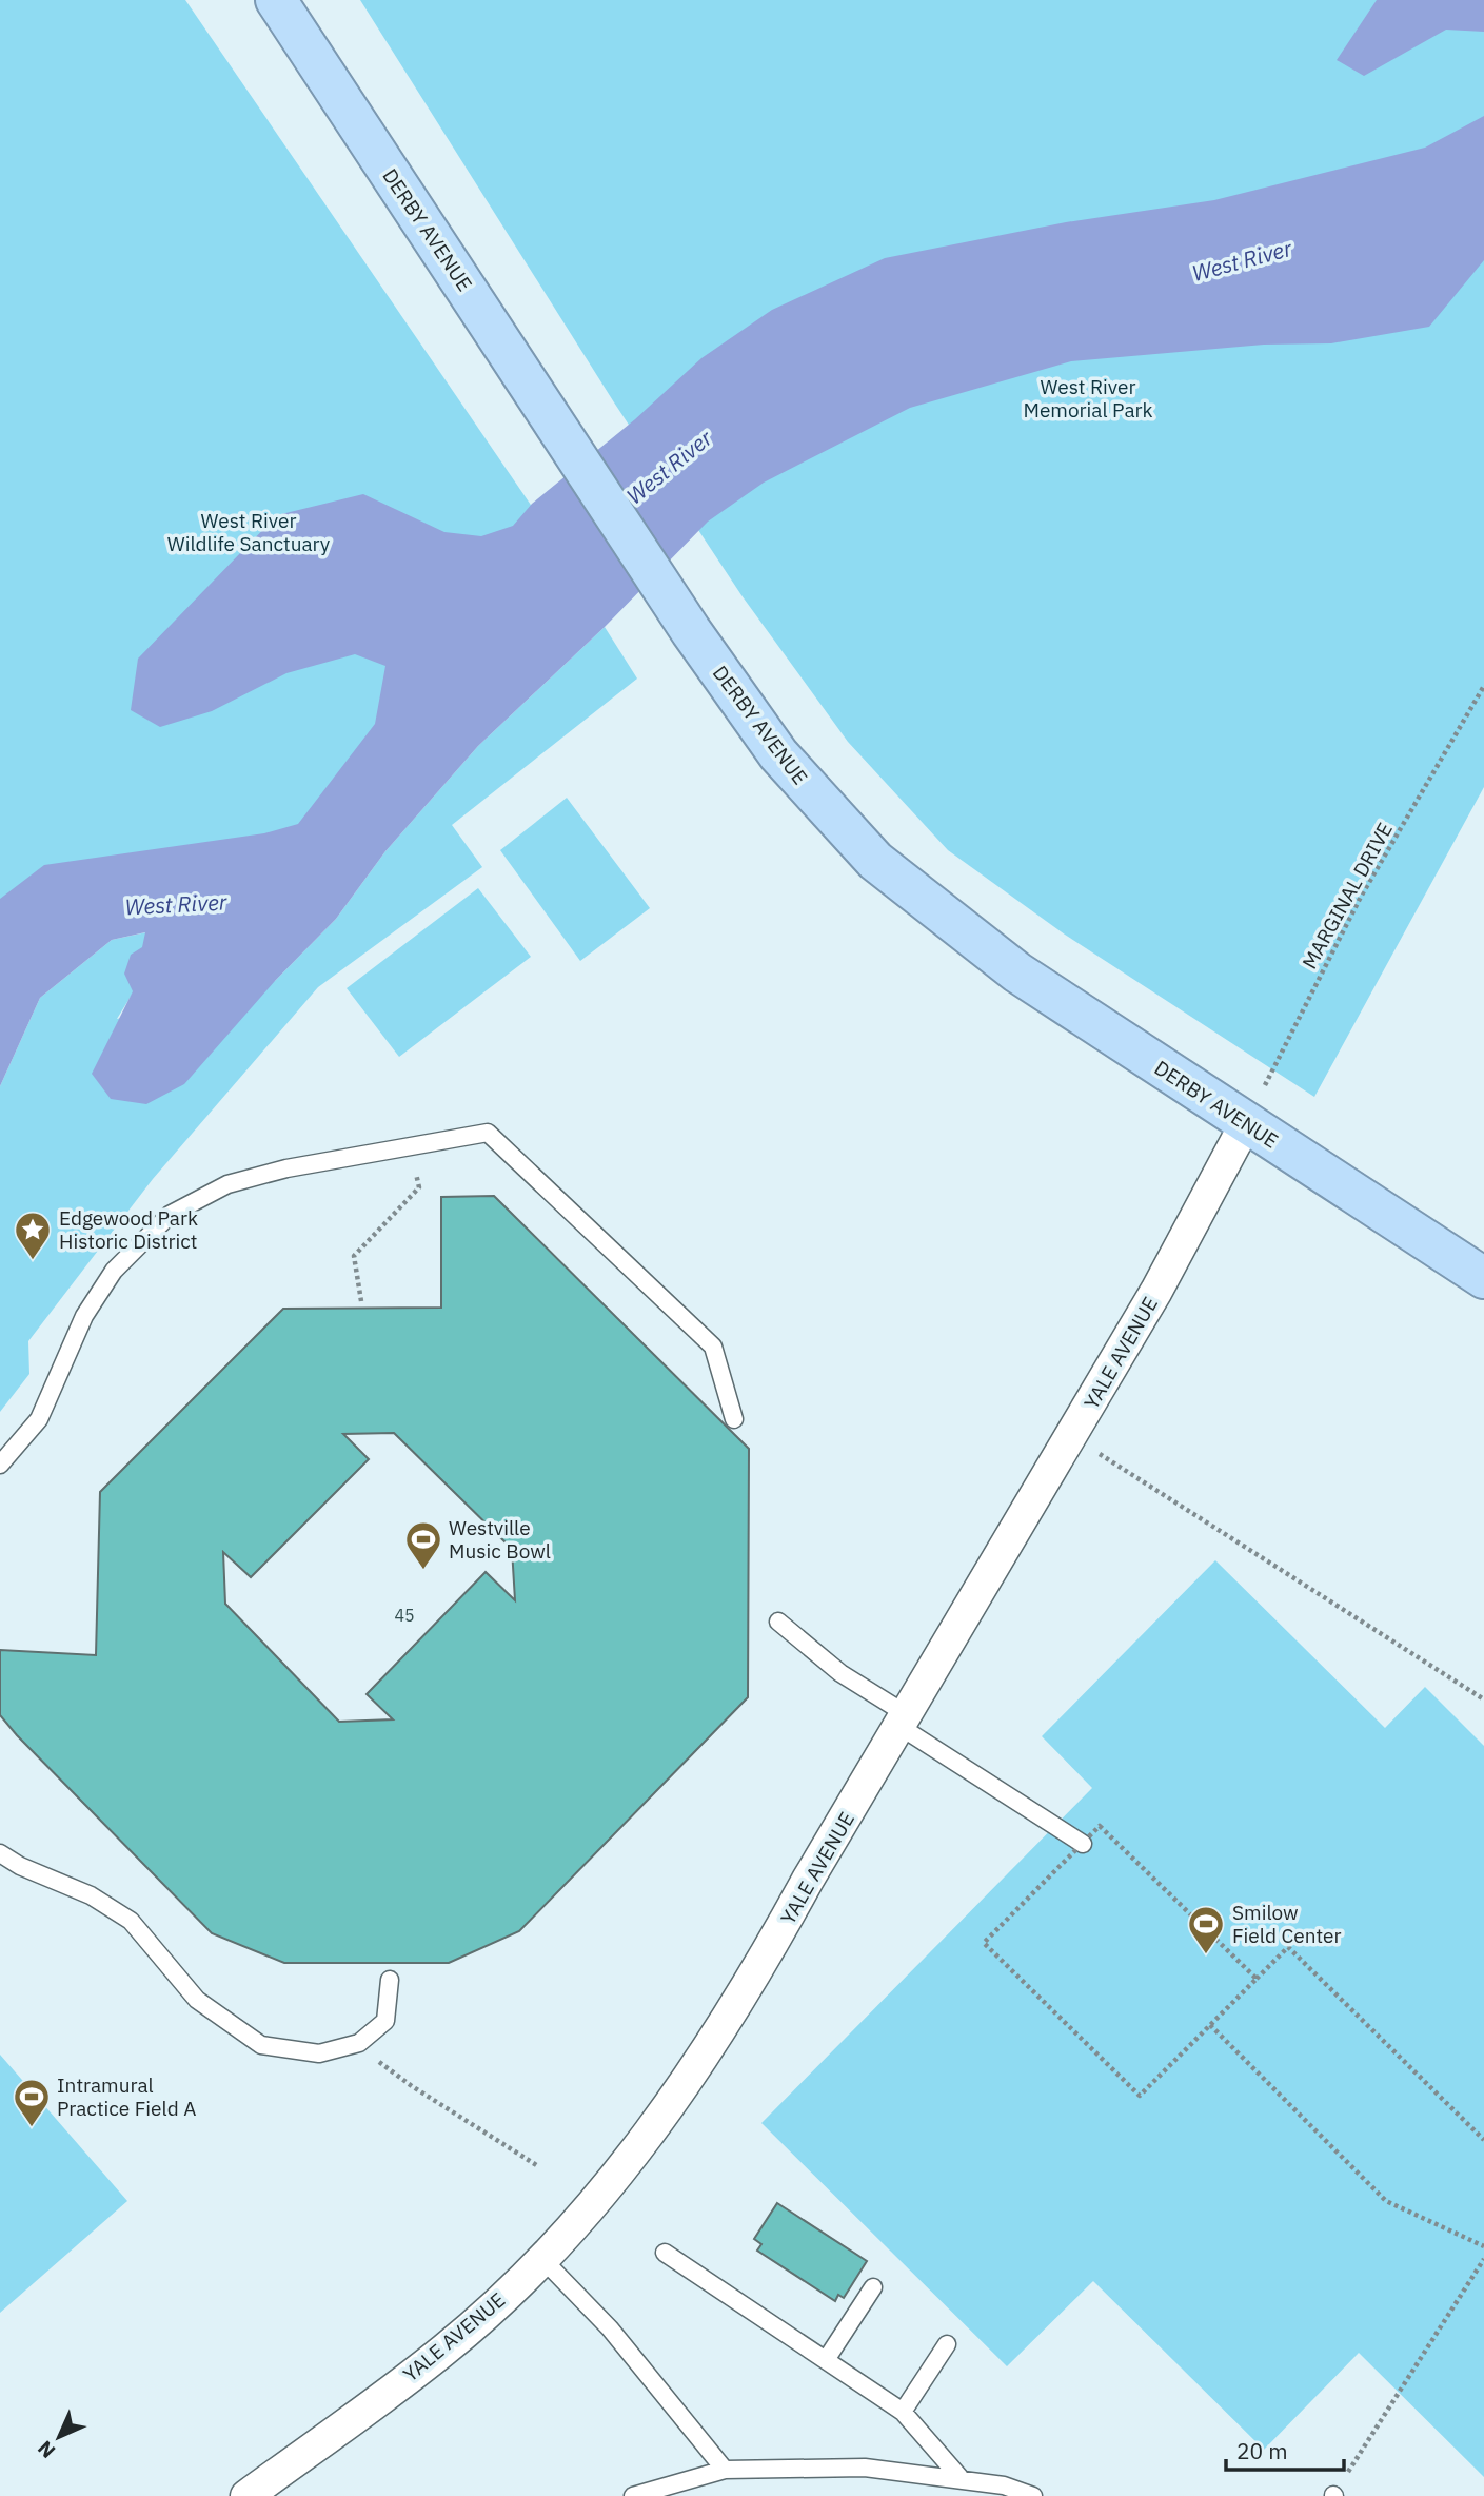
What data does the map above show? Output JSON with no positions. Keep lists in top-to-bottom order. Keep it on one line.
{"streets":{"highway":["DERBY AVENUE"],"street":["YALE AVENUE"],"path":["MARGINAL DRIVE"]},"crossings":[["DERBY AVENUE","MARGINAL DRIVE"],["DERBY AVENUE","YALE AVENUE"],["MARGINAL DRIVE","YALE AVENUE"]],"water":["West River"],"parks":["West River Memorial Park","West River Wildlife Sanctuary"],"places":{"place":["Edgewood Park Historic District"],"sports":["Westville Music Bowl","Smilow Field Center","Intramural Practice Field A"]},"house_numbers":["45"],"scale_bar":"20 m","north":"bottom left"}
